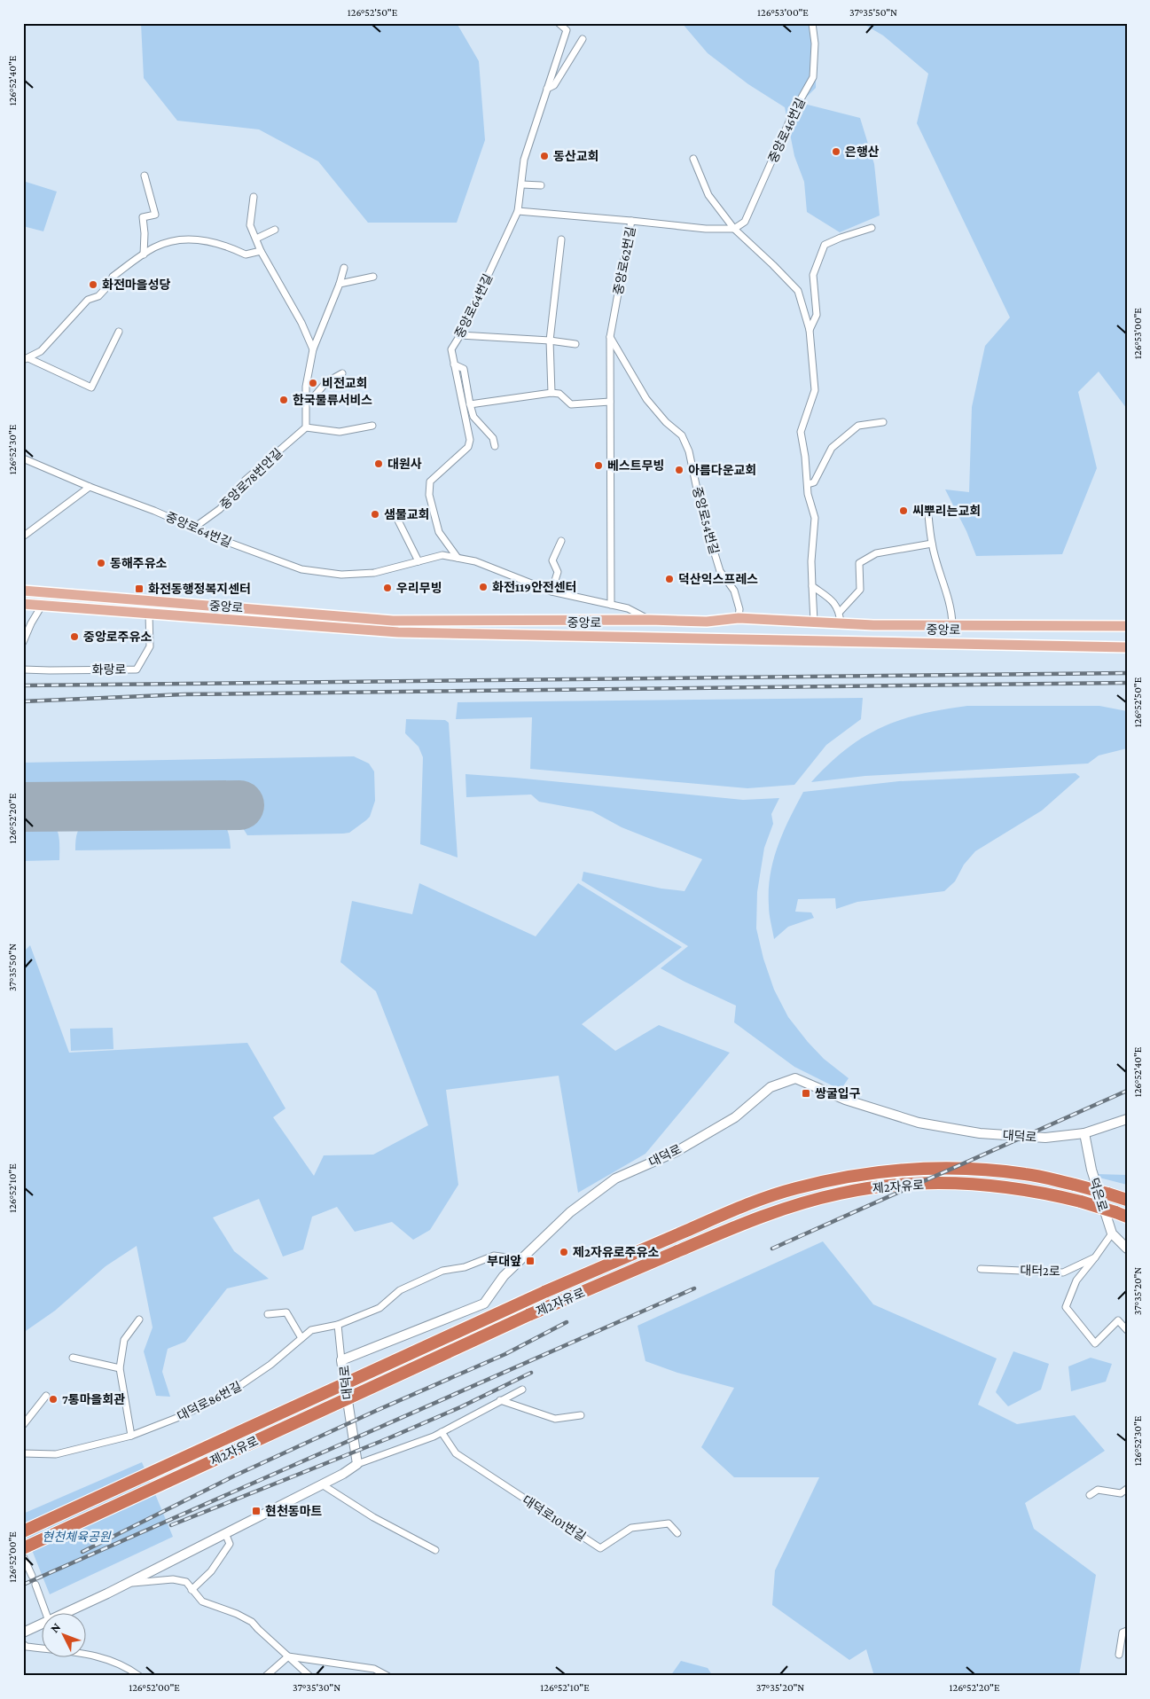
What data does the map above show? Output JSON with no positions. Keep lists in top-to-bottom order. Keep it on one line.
{"streets":{"highway":["제2자유로"],"main road":["중앙로"],"street":["중앙로46번길","중앙로62번길","중앙로64번길","중앙로78번안길","중앙로54번길","화랑로","대덕로","덕은로","대터2로","대덕로86번길","대덕로101번길"]},"crossings":[["중앙로46번길","중앙로62번길"],["중앙로62번길","중앙로64번길"],["중앙로62번길","중앙로54번길"],["중앙로64번길","중앙로78번안길"],["중앙로64번길","중앙로"],["중앙로54번길","중앙로"],["중앙로","화랑로"],["대덕로","덕은로"],["대덕로","대덕로86번길"],["덕은로","대터2로"]],"parks":["현천체육공원"],"places":{"other":["은행산","동산교회","화전마을성당","비전교회","한국물류서비스","대원사","베스트무빙","아름다운교회","씨뿌리는교회","샘물교회","동해주유소","덕산익스프레스","화전119안전센터","우리무빙","중앙로주유소","제2자유로주유소","7통마을회관"],"transit":["화전동행정복지센터","쌍굴입구","부대앞","현천동마트"]},"north":"top left","coordinates":["126°52'50\"E","126°53'00\"E","37°35'50\"N","126°52'40\"E","126°52'30\"E","126°52'20\"E","126°52'10\"E","37°35'20\"N","126°52'00\"E","37°35'30\"N"]}
